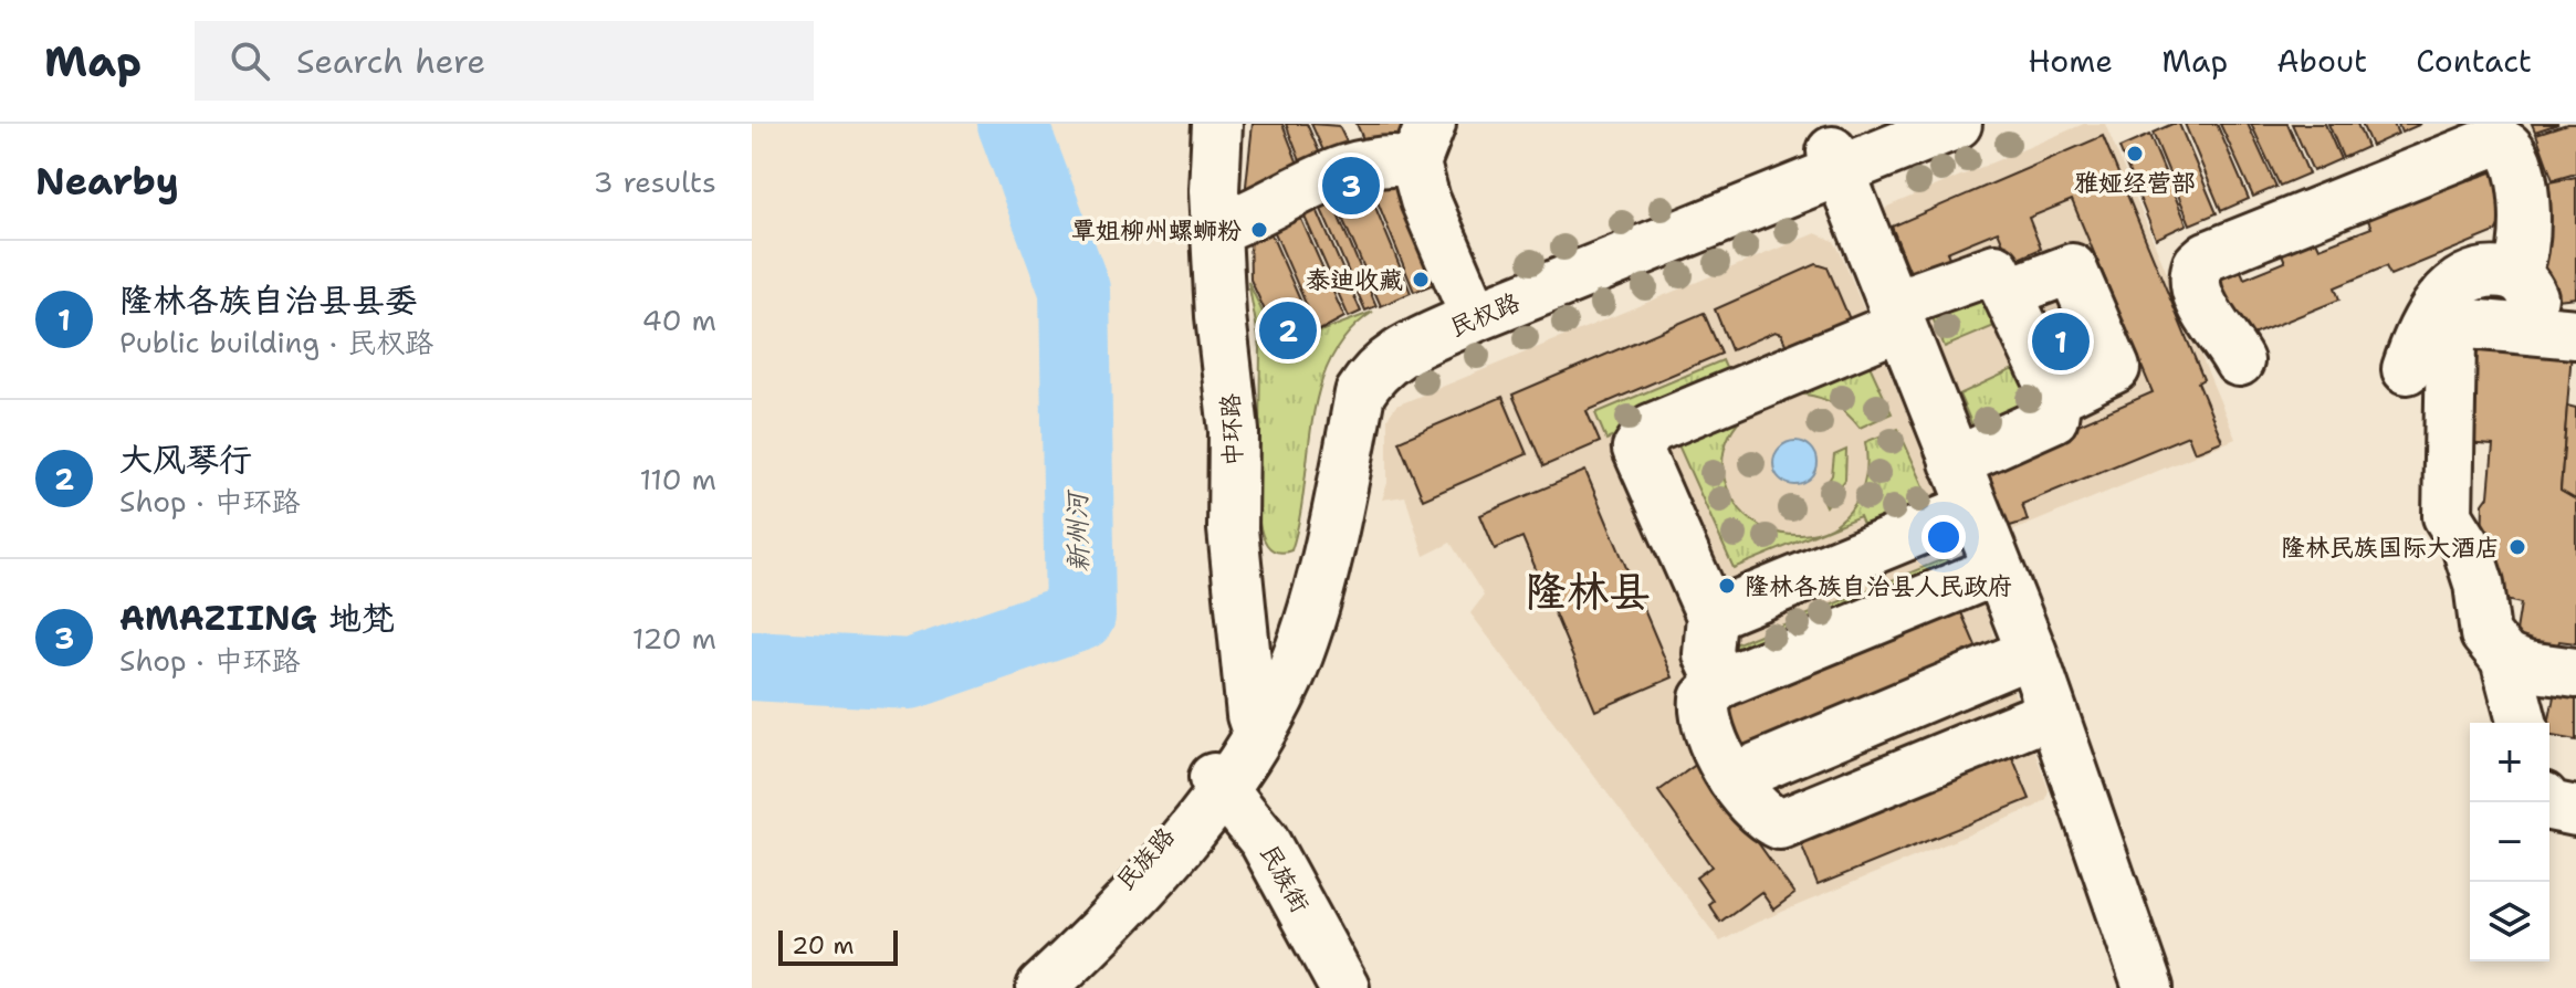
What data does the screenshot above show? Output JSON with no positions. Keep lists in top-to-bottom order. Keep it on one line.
{"streets":{"main road":["民权路","中环路","民族路","民族街"]},"crossings":[["民权路","中环路"],["民权路","民族路"],["中环路","民族路"],["民族路","民族街"]],"districts":["隆林县"],"water":["新州河"],"places":["雅娅经营部","覃姐柳州螺蛳粉","泰迪收藏","隆林民族国际大酒店","隆林各族自治县人民政府"],"scale_bar":"20 m","page":{"header":"Map","search":"Search here","nav":["Home","Map","About","Contact"],"heading":["Nearby","3 results"],"pins":["3","2","1"],"list":[{"mark":"1","name":"隆林各族自治县县委","note":"Public building · 民权路","value":"40 m"},{"mark":"2","name":"大风琴行","note":"Shop · 中环路","value":"110 m"},{"mark":"3","name":"AMAZIING 地梵","note":"Shop · 中环路","value":"120 m"}],"map_buttons":["+","−"],"scale":"20 m"}}
